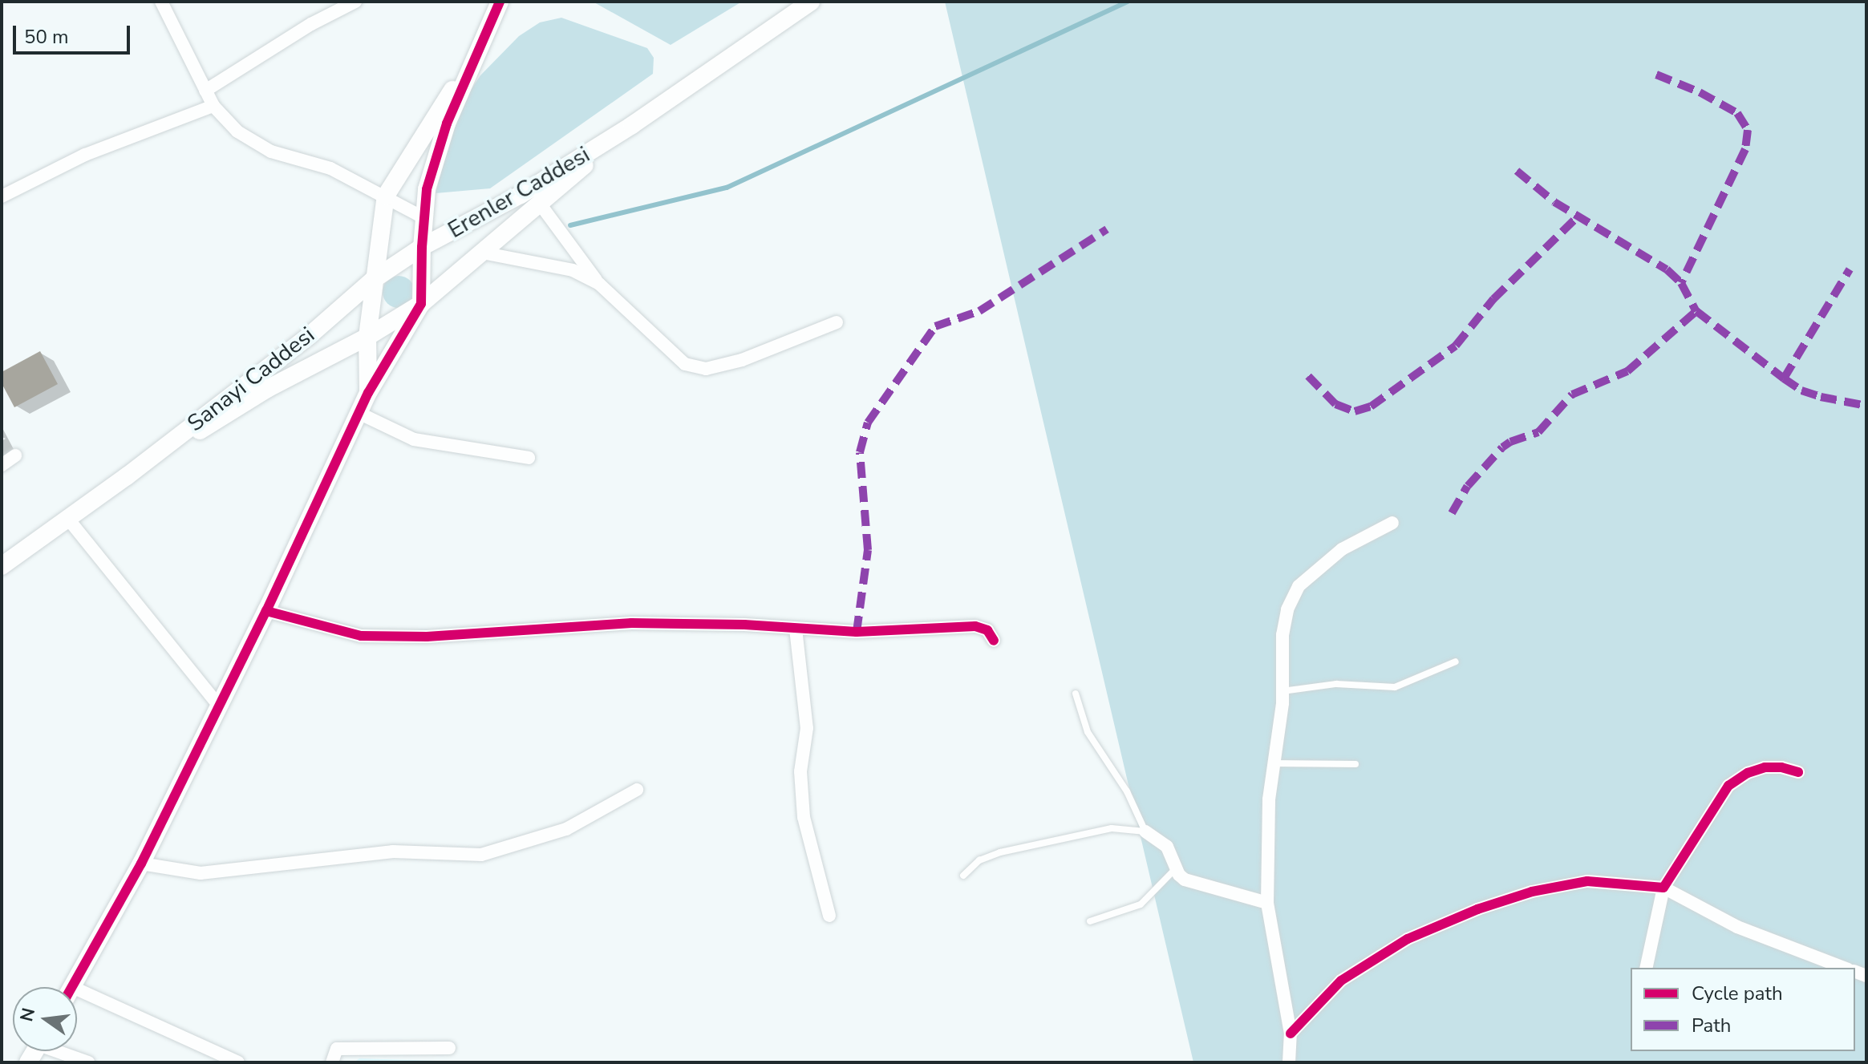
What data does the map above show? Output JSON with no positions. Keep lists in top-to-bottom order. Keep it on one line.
{"streets":{"main road":["Erenler Caddesi","Sanayi Caddesi"]},"crossings":[["Erenler Caddesi","Sanayi Caddesi"]],"legend":["Cycle path","Path"],"scale_bar":"50 m","north":"left"}
